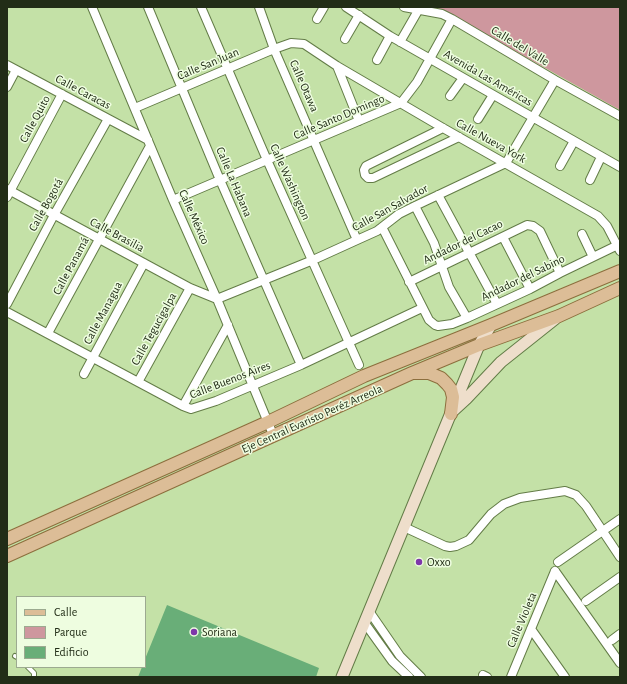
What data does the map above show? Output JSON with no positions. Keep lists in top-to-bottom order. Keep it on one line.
{"streets":{"main road":["Eje Central Evaristo Peréz Arreola"],"street":["Calle del Valle","Calle San Juan","Avenida Las Américas","Calle Otawa","Calle Caracas","Calle Santo Domingo","Calle Quito","Calle Nueva York","Calle La Habana","Calle Washington","Calle Bogotá","Calle San Salvador","Calle México","Calle Brasilia","Andador del Cacao","Calle Panamá","Andador del Sabino","Calle Managua","Calle Tegucigalpa","Calle Buenos Aires","Calle Violeta"]},"crossings":[["Calle del Valle","Calle Santo Domingo"],["Calle San Juan","Calle Otawa"],["Calle San Juan","Calle Nueva York"],["Calle San Juan","Calle La Habana"],["Calle San Juan","Calle Washington"],["Calle San Juan","Calle México"],["Avenida Las Américas","Calle Santo Domingo"],["Calle Otawa","Calle Santo Domingo"],["Calle Otawa","Calle San Salvador"],["Calle Caracas","Calle Quito"],["Calle Caracas","Calle Bogotá"],["Calle Caracas","Calle México"],["Calle Caracas","Calle Panamá"],["Calle Santo Domingo","Calle Nueva York"],["Calle Santo Domingo","Calle La Habana"],["Calle Santo Domingo","Calle Washington"],["Calle Santo Domingo","Calle México"],["Calle Quito","Calle Brasilia"],["Calle Nueva York","Calle San Salvador"],["Calle Nueva York","Andador del Sabino"],["Calle La Habana","Calle San Salvador"],["Calle La Habana","Calle Buenos Aires"],["Calle Washington","Calle San Salvador"],["Calle Washington","Calle Buenos Aires"],["Calle Bogotá","Calle Brasilia"],["Calle San Salvador","Calle México"],["Calle San Salvador","Calle Brasilia"],["Calle México","Calle Brasilia"],["Calle México","Calle Panamá"],["Calle México","Calle Buenos Aires"],["Calle México","Eje Central Evaristo Peréz Arreola"],["Calle Brasilia","Calle Panamá"],["Calle Brasilia","Calle Managua"],["Calle Brasilia","Calle Tegucigalpa"],["Andador del Cacao","Andador del Sabino"],["Calle Panamá","Calle Buenos Aires"],["Andador del Sabino","Calle Buenos Aires"],["Calle Managua","Calle Buenos Aires"],["Calle Tegucigalpa","Calle Buenos Aires"]],"places":["Oxxo","Soriana"],"legend":["Calle","Parque","Edificio"]}
